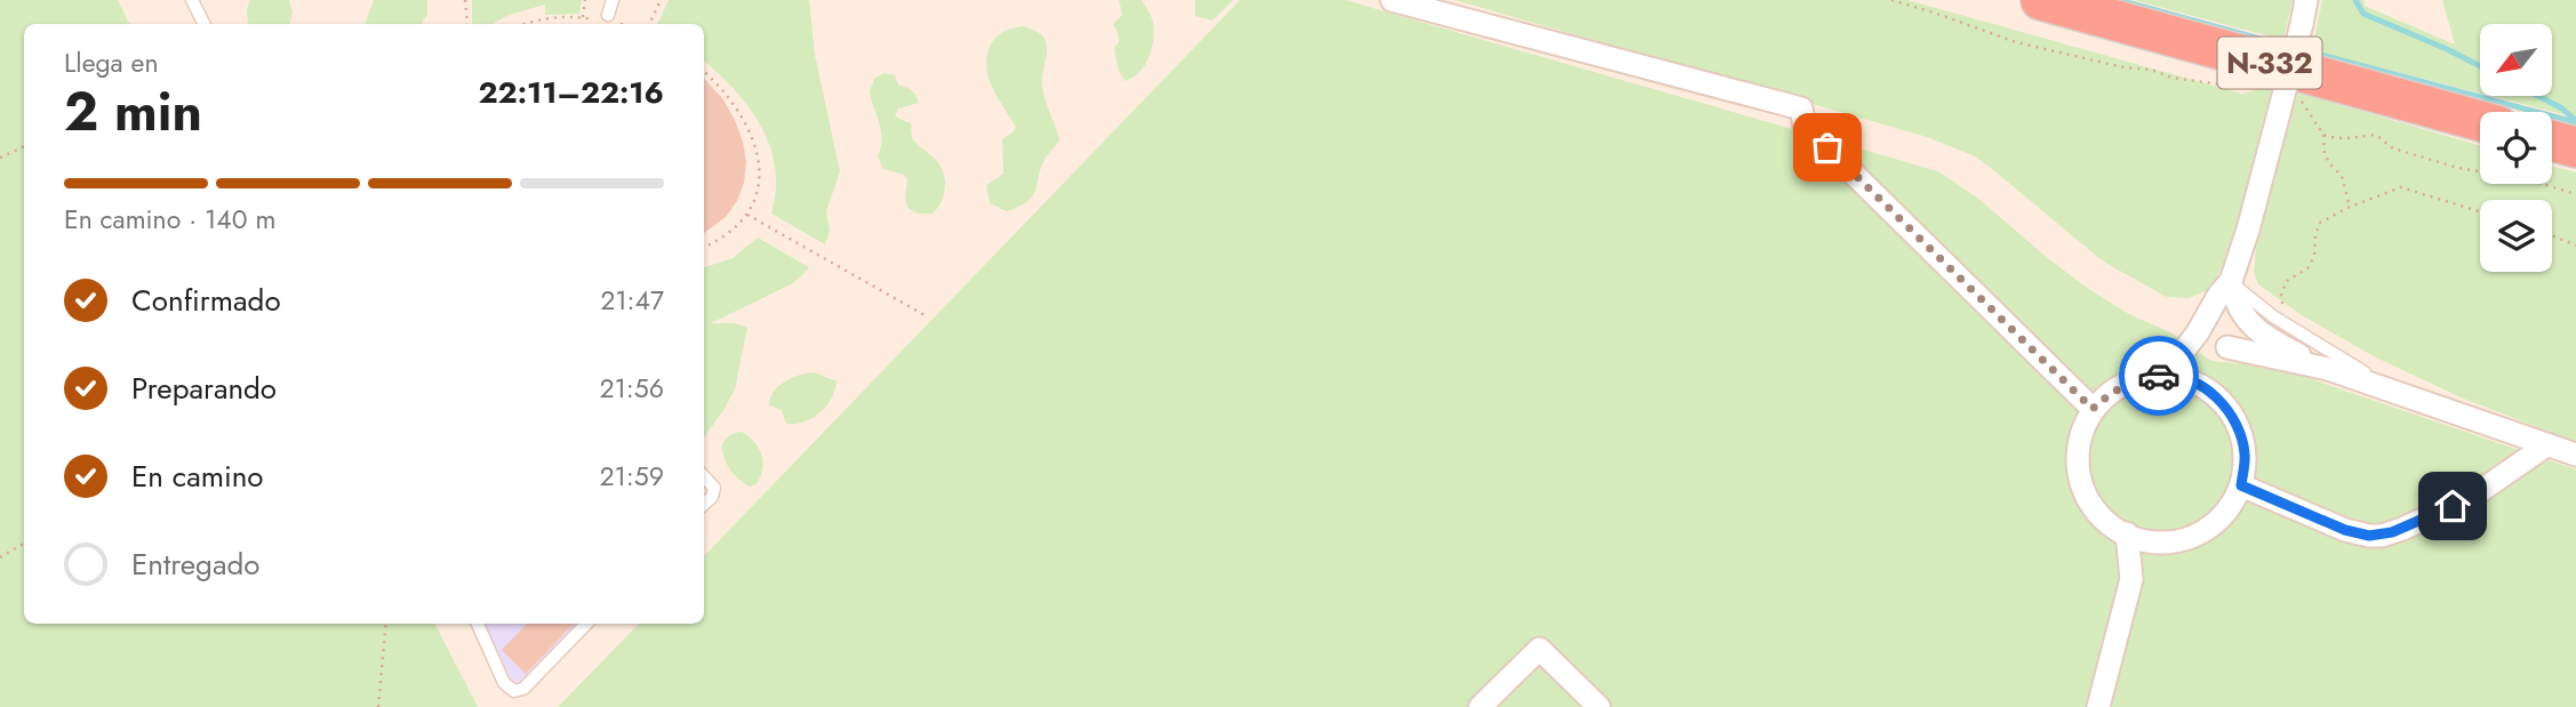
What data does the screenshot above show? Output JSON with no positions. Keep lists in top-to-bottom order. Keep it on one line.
{"streets":{"highway":["N-332"]},"north":"bottom left","page":{"heading":["2 min","Llega en","22:11–22:16"],"bar":"En camino · 140 m","list":[["Confirmado","21:47"],["Preparando","21:56"],["En camino","21:59"],"Entregado"]}}
